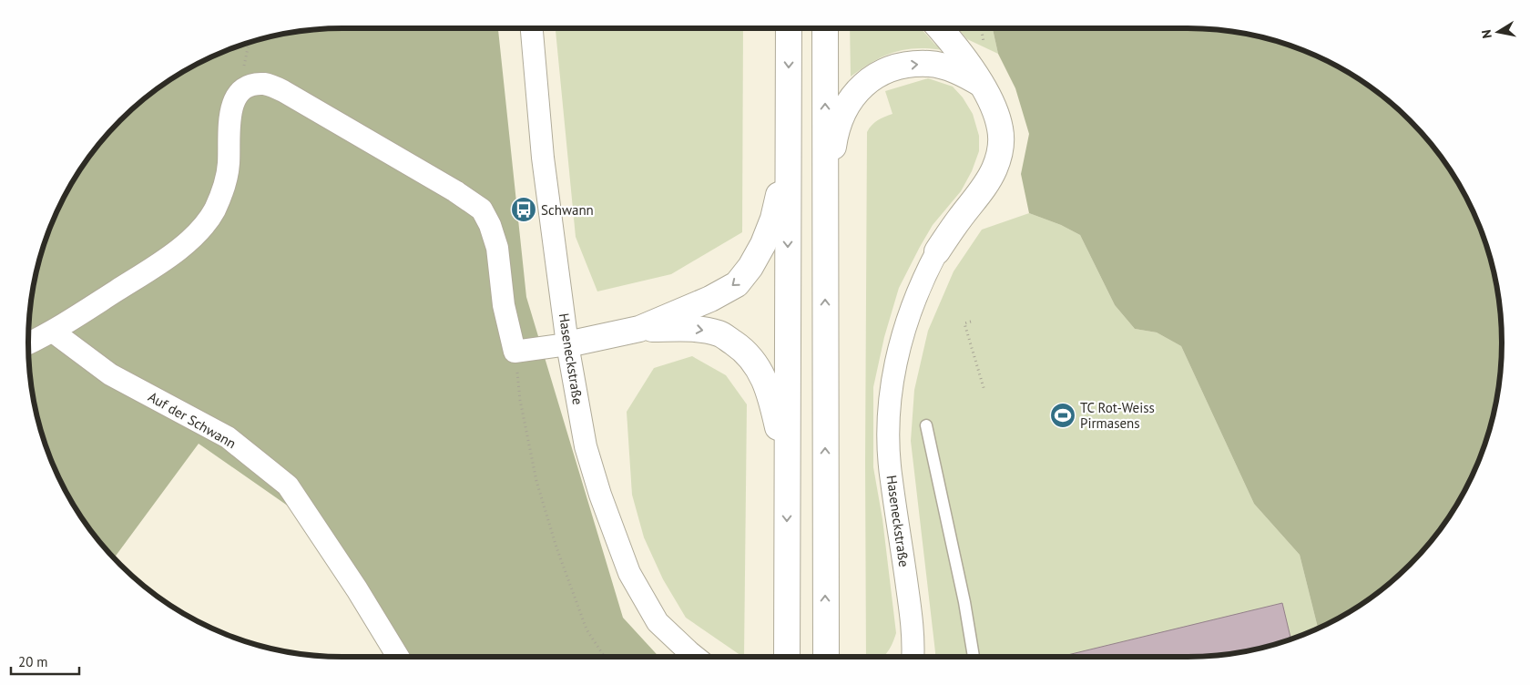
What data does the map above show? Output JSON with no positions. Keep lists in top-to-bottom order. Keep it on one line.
{"streets":{"street":["Haseneckstraße","Auf der Schwann"]},"places":{"bus stop":["Schwann"],"sports":["TC Rot-Weiss Pirmasens"]},"scale_bar":"20 m","north":"left"}
